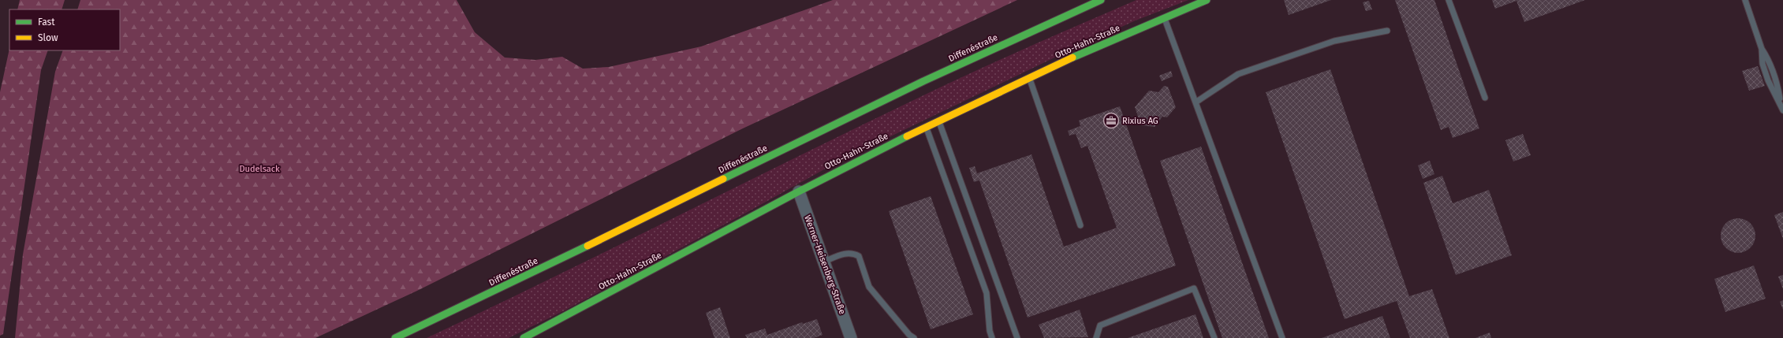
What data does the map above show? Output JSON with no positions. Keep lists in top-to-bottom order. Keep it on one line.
{"streets":{"main road":["Otto-Hahn-Straße","Diffenéstraße"],"street":["Werner-Heisenberg-Straße"]},"crossings":[["Otto-Hahn-Straße","Werner-Heisenberg-Straße"]],"parks":["Dudelsack"],"places":{"office":["Rixius AG"]},"legend":["Fast","Slow"]}
